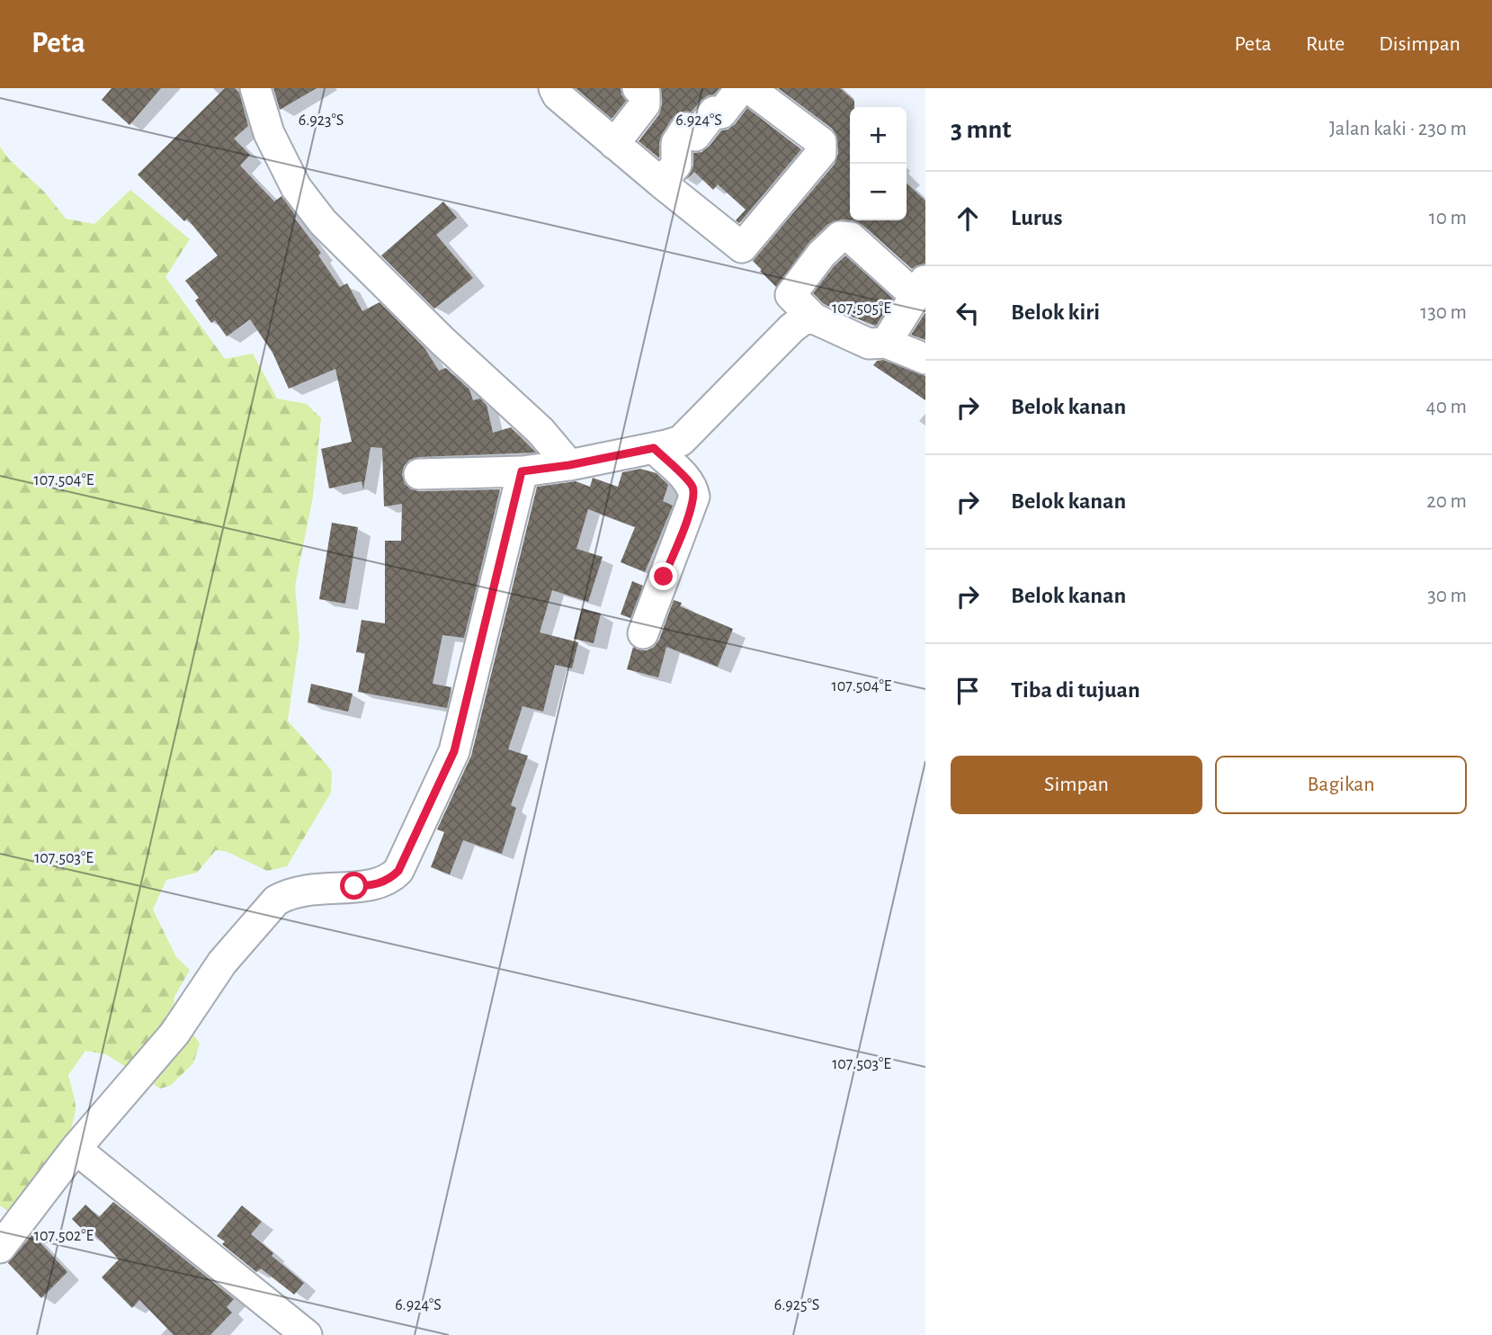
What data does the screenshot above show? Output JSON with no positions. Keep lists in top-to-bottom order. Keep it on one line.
{"page":{"header":"Peta","nav":["Peta","Rute","Disimpan"],"heading":["3 mnt","Jalan kaki · 230 m"],"map_buttons":["+","−"],"list":[["Lurus","10 m"],["Belok kiri","130 m"],["Belok kanan","40 m"],["Belok kanan","20 m"],["Belok kanan","30 m"],"Tiba di tujuan"],"buttons":["Simpan","Bagikan"]},"coordinates":["6.923°S","6.924°S","107.505°E","107.504°E","107.503°E","107.502°E","6.925°S"]}
